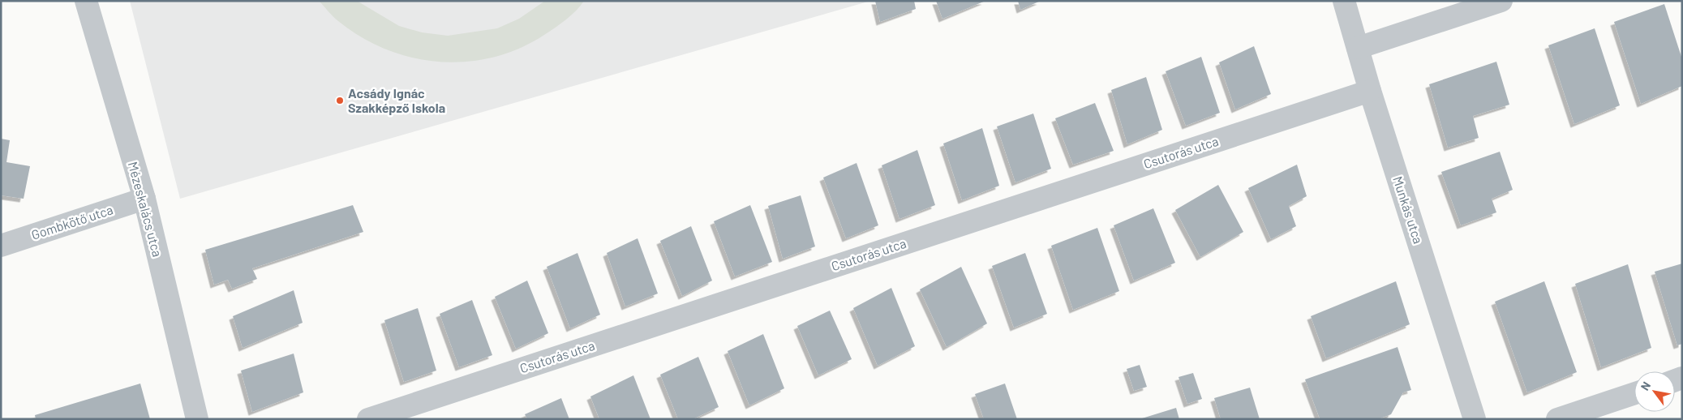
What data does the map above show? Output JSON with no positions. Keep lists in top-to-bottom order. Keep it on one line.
{"streets":{"street":["Csutorás utca","Mézeskalács utca","Munkás utca","Gombkötő utca"]},"crossings":[["Csutorás utca","Munkás utca"],["Mézeskalács utca","Gombkötő utca"]],"places":["Acsády Ignác Szakképző Iskola"],"north":"top left"}
